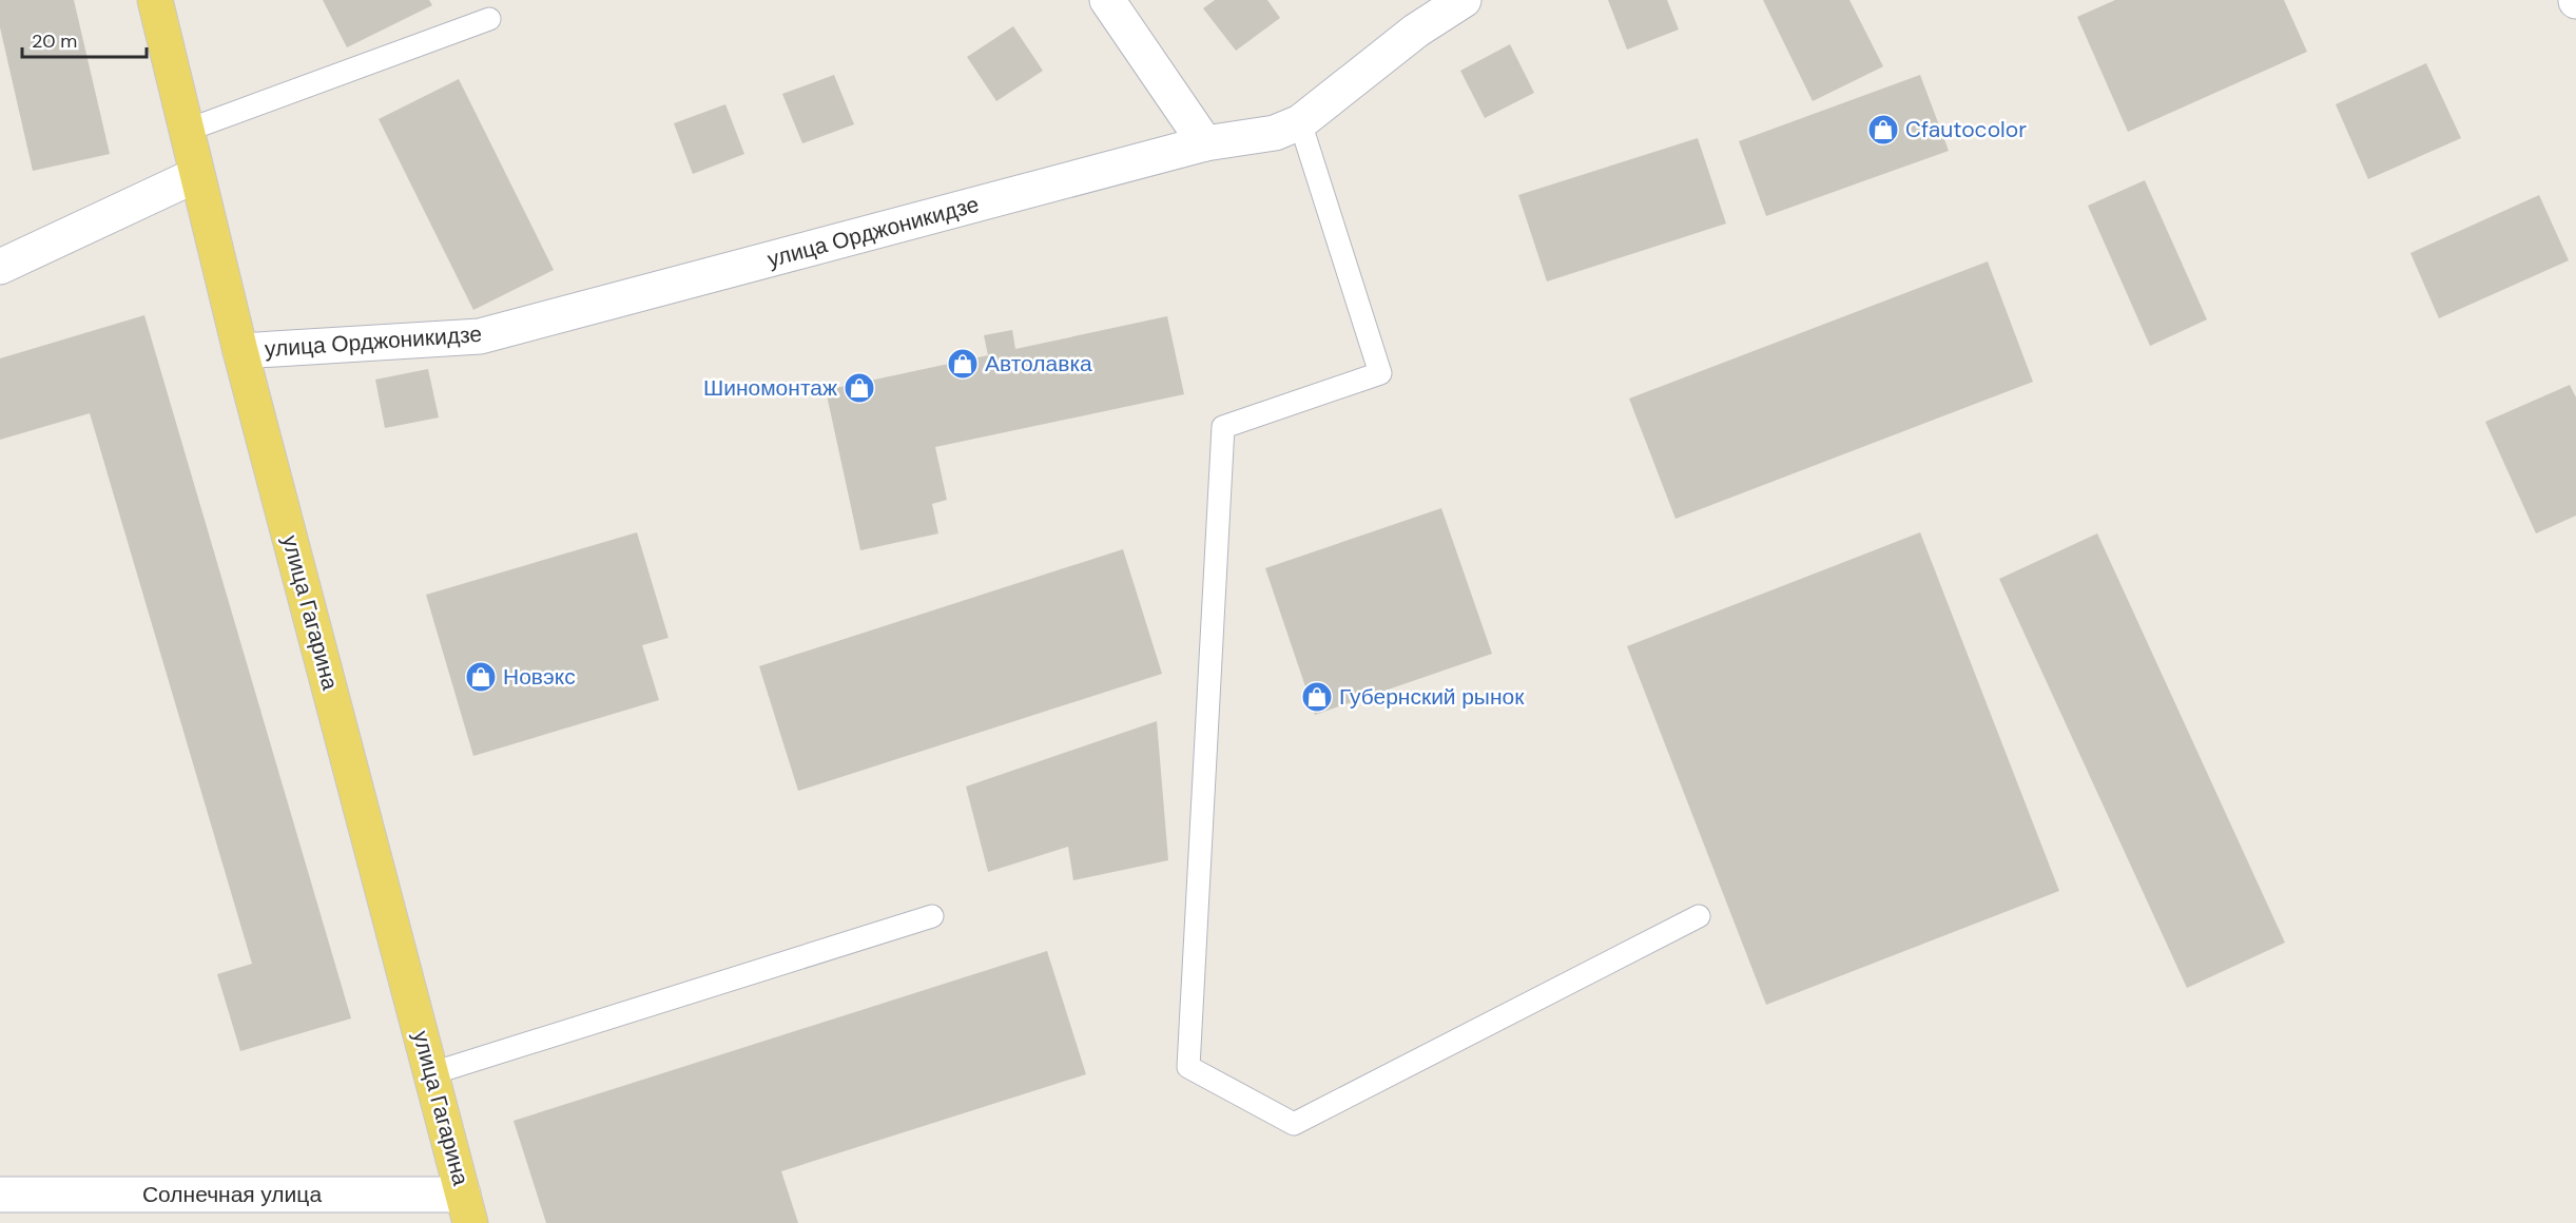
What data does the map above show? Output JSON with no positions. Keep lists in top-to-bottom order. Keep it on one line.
{"streets":{"main road":["улица Гагарина"],"street":["улица Орджоникидзе","Солнечная улица"]},"crossings":[["улица Орджоникидзе","улица Гагарина"],["улица Гагарина","Солнечная улица"]],"places":{"shop":["Cfautocolor","Автолавка","Шиномонтаж","Новэкс","Губернский рынок"]},"scale_bar":"20 m"}
